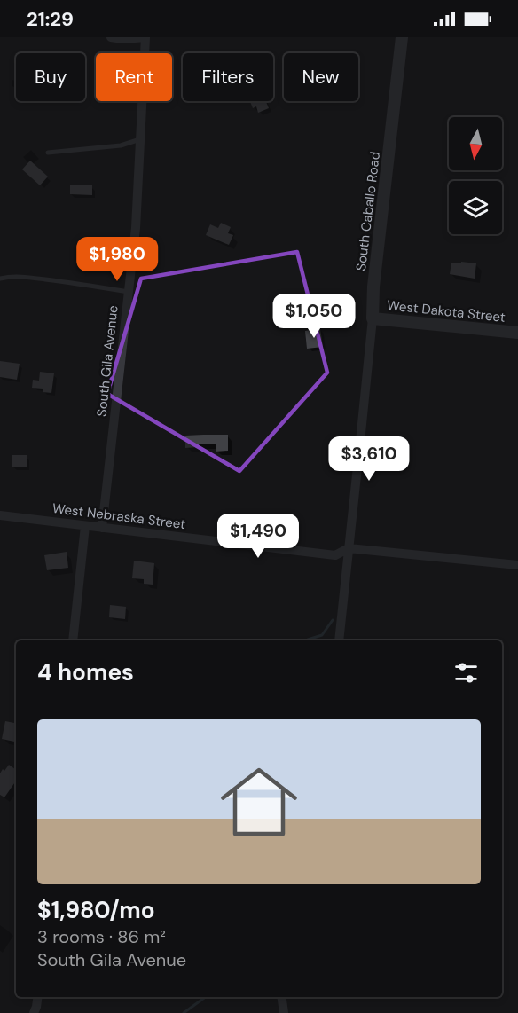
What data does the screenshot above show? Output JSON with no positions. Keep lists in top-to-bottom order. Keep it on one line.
{"streets":{"street":["South Caballo Road","West Dakota Street","South Gila Avenue","West Nebraska Street"]},"crossings":[["South Caballo Road","West Dakota Street"],["South Caballo Road","West Nebraska Street"],["South Gila Avenue","West Nebraska Street"]],"north":"bottom","page":{"status":"21:29","chip":["Buy","Rent","Filters","New"],"price":["$1,980","$1,050","$3,610","$1,490"],"heading":"4 homes","list":[{"name":"$1,980/mo","note":"3 rooms · 86 m² · South Gila Avenue"}]}}
